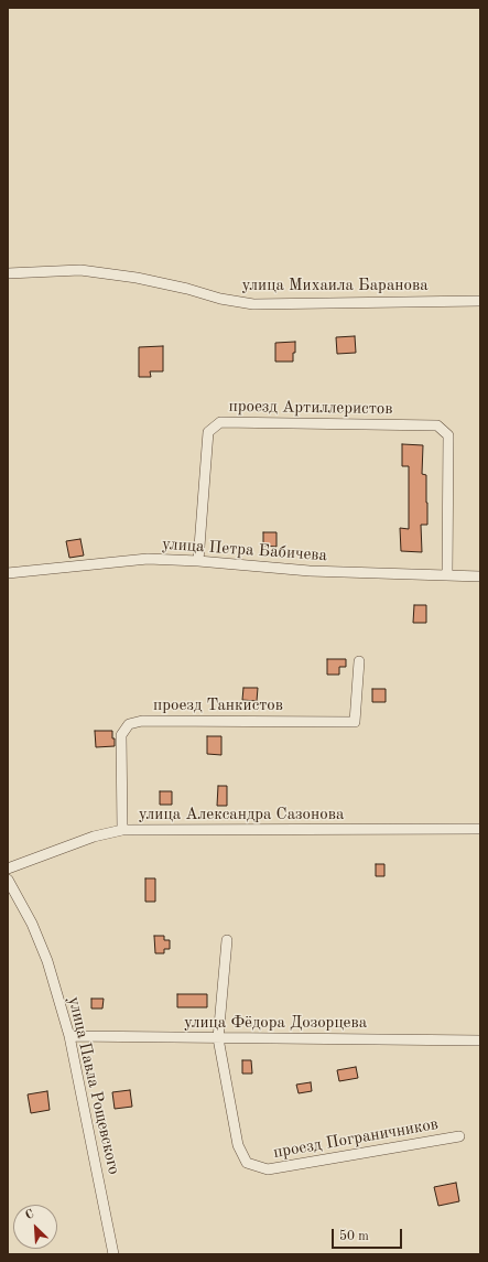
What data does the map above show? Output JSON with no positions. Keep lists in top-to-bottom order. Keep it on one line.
{"streets":{"street":["улица Михаила Баранова","проезд Артиллеристов","улица Петра Бабичева","проезд Танкистов","улица Александра Сазонова","улица Фёдора Дозорцева","улица Павла Рощевского","проезд Пограничников"]},"crossings":[["проезд Артиллеристов","улица Петра Бабичева"],["проезд Танкистов","улица Александра Сазонова"],["улица Фёдора Дозорцева","улица Павла Рощевского"],["улица Фёдора Дозорцева","проезд Пограничников"]],"scale_bar":"50 m","north":"top left"}
